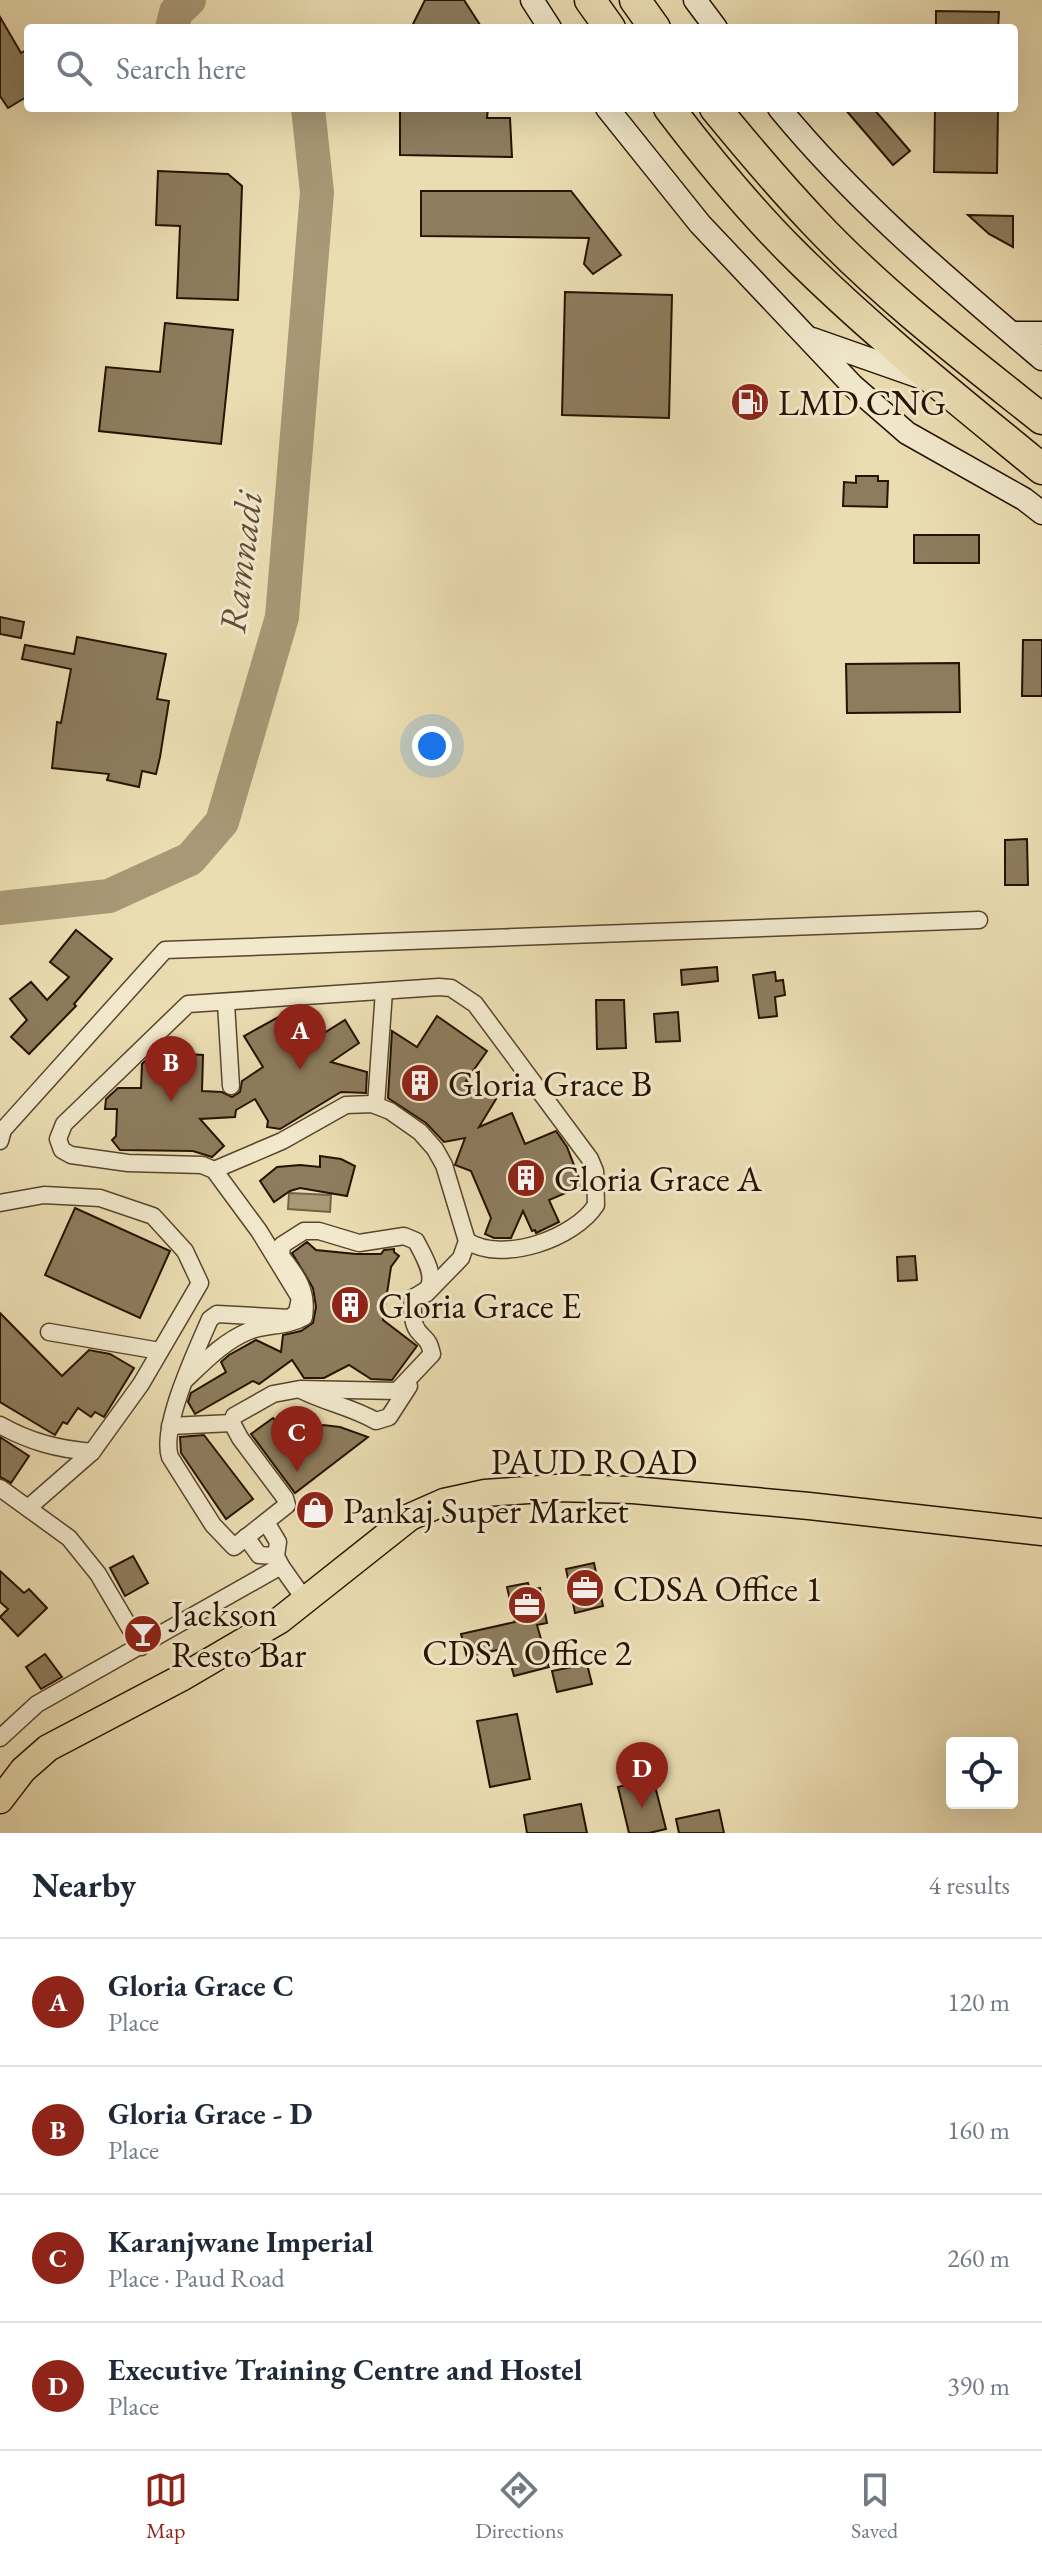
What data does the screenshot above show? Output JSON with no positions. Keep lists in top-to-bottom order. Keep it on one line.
{"streets":{"main road":["PAUD ROAD"]},"water":["Ramnadi"],"places":{"fuel station":["LMD CNG"],"building":["Gloria Grace B","Gloria Grace A","Gloria Grace E"],"shop":["Pankaj Super Market"],"office":["CDSA Office 1","CDSA Office 2"],"bar":["Jackson Resto Bar"]},"page":{"search":"Search here","pins":["A","B","C","D"],"heading":["Nearby","4 results"],"list":[{"mark":"A","name":"Gloria Grace C","note":"Place","value":"120 m"},{"mark":"B","name":"Gloria Grace - D","note":"Place","value":"160 m"},{"mark":"C","name":"Karanjwane Imperial","note":"Place · Paud Road","value":"260 m"},{"mark":"D","name":"Executive Training Centre and Hostel","note":"Place","value":"390 m"}],"nav":["Map","Directions","Saved"]}}
